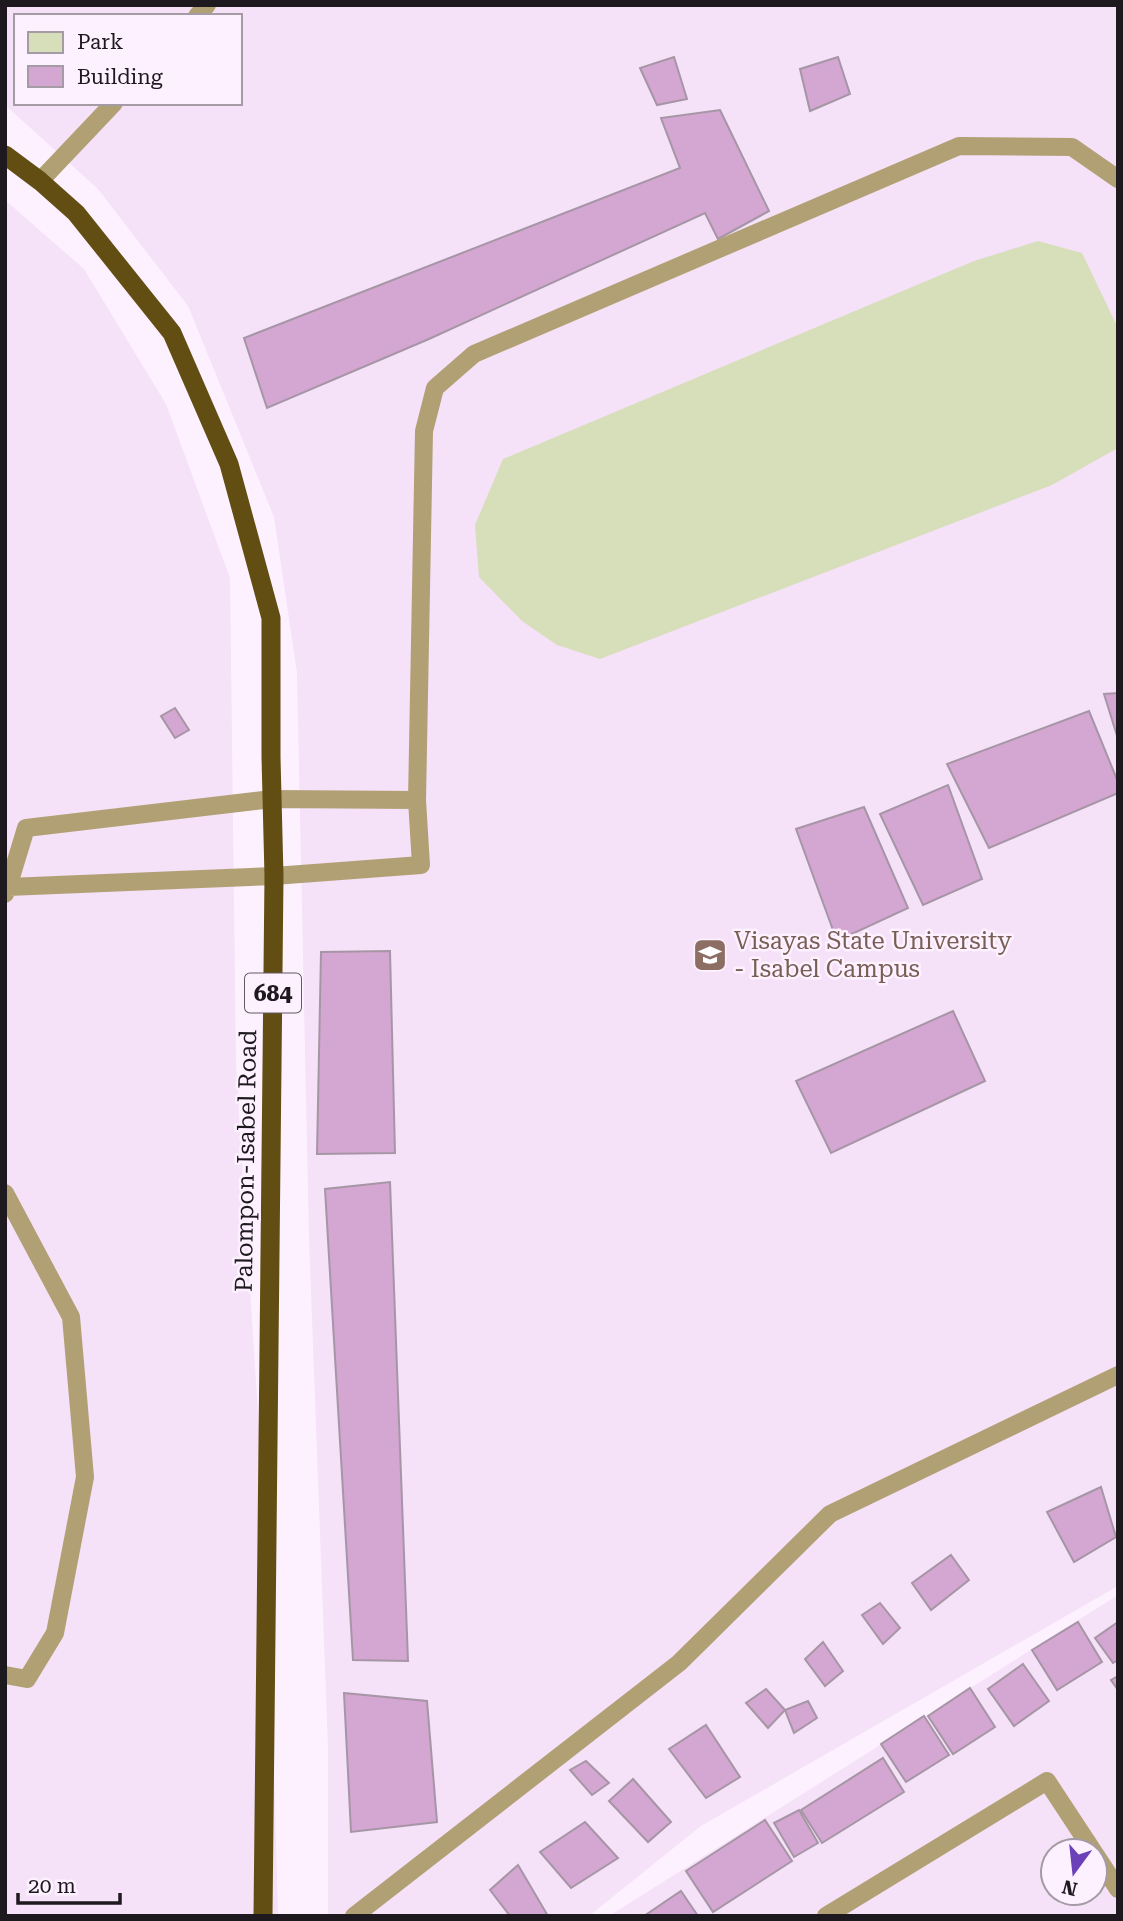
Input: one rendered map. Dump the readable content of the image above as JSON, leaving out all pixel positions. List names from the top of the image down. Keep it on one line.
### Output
{"streets":{"highway":["684","Palompon-Isabel Road"]},"places":{"school or university":["Visayas State University - Isabel Campus"]},"legend":["Park","Building"],"scale_bar":"20 m","north":"bottom"}
